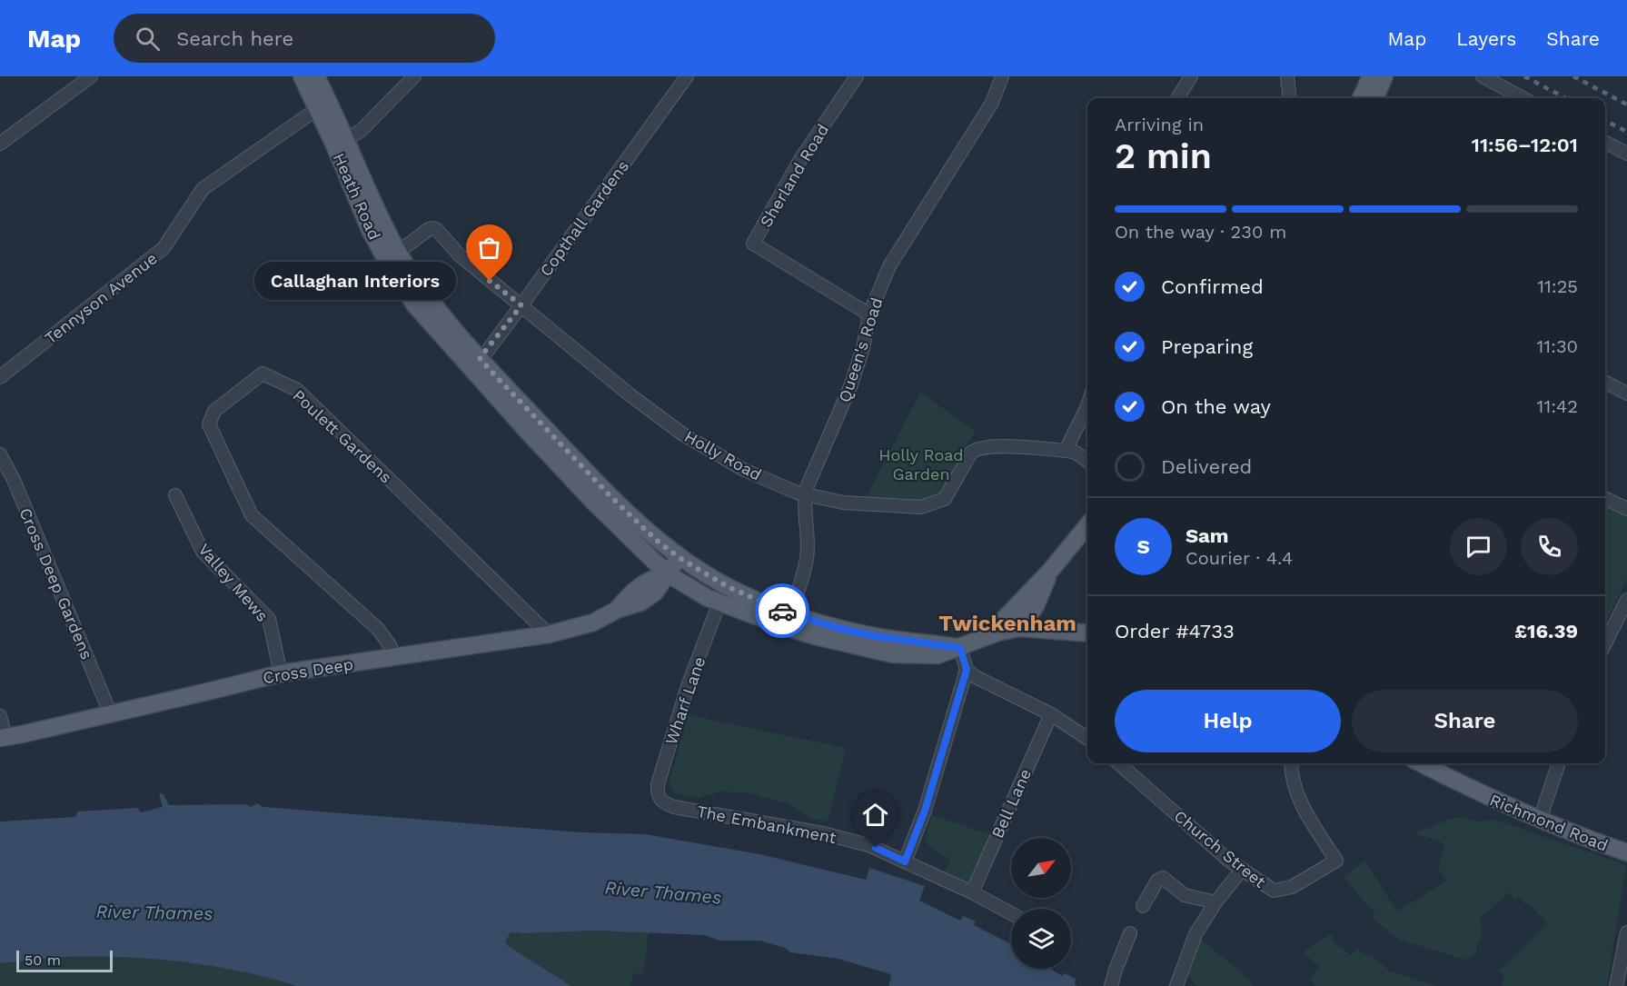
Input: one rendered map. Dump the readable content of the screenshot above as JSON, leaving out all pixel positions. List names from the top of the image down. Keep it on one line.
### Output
{"streets":{"main road":["Heath Road","Cross Deep","Richmond Road"],"street":["Sherland Road","Copthall Gardens","Tennyson Avenue","Queen's Road","Poulett Gardens","Holly Road","Valley Mews","Cross Deep Gardens","Wharf Lane","Bell Lane","The Embankment","Church Street"]},"crossings":[["Sherland Road","Queen's Road"],["Heath Road","Copthall Gardens"],["Heath Road","Tennyson Avenue"],["Heath Road","Queen's Road"],["Heath Road","Holly Road"],["Heath Road","Cross Deep"],["Heath Road","Wharf Lane"],["Copthall Gardens","Holly Road"],["Queen's Road","Holly Road"],["Poulett Gardens","Cross Deep"],["Valley Mews","Cross Deep"],["Cross Deep Gardens","Cross Deep"],["Wharf Lane","The Embankment"],["Bell Lane","The Embankment"]],"districts":["Twickenham"],"water":["River Thames"],"parks":["Holly Road Garden"],"places":["Callaghan Interiors"],"scale_bar":"50 m","north":"top right","page":{"header":"Map","search":"Search here","nav":["Map","Layers","Share"],"heading":["2 min","Arriving in","11:56–12:01"],"panel":["Sam","Courier · 4.4","Order #4733","£16.39"],"bar":"On the way · 230 m","list":[["Confirmed","11:25"],["Preparing","11:30"],["On the way","11:42"],"Delivered"],"bubble":"Callaghan Interiors","round":"S","buttons":["Help","Share"],"scale":"50 m"}}
